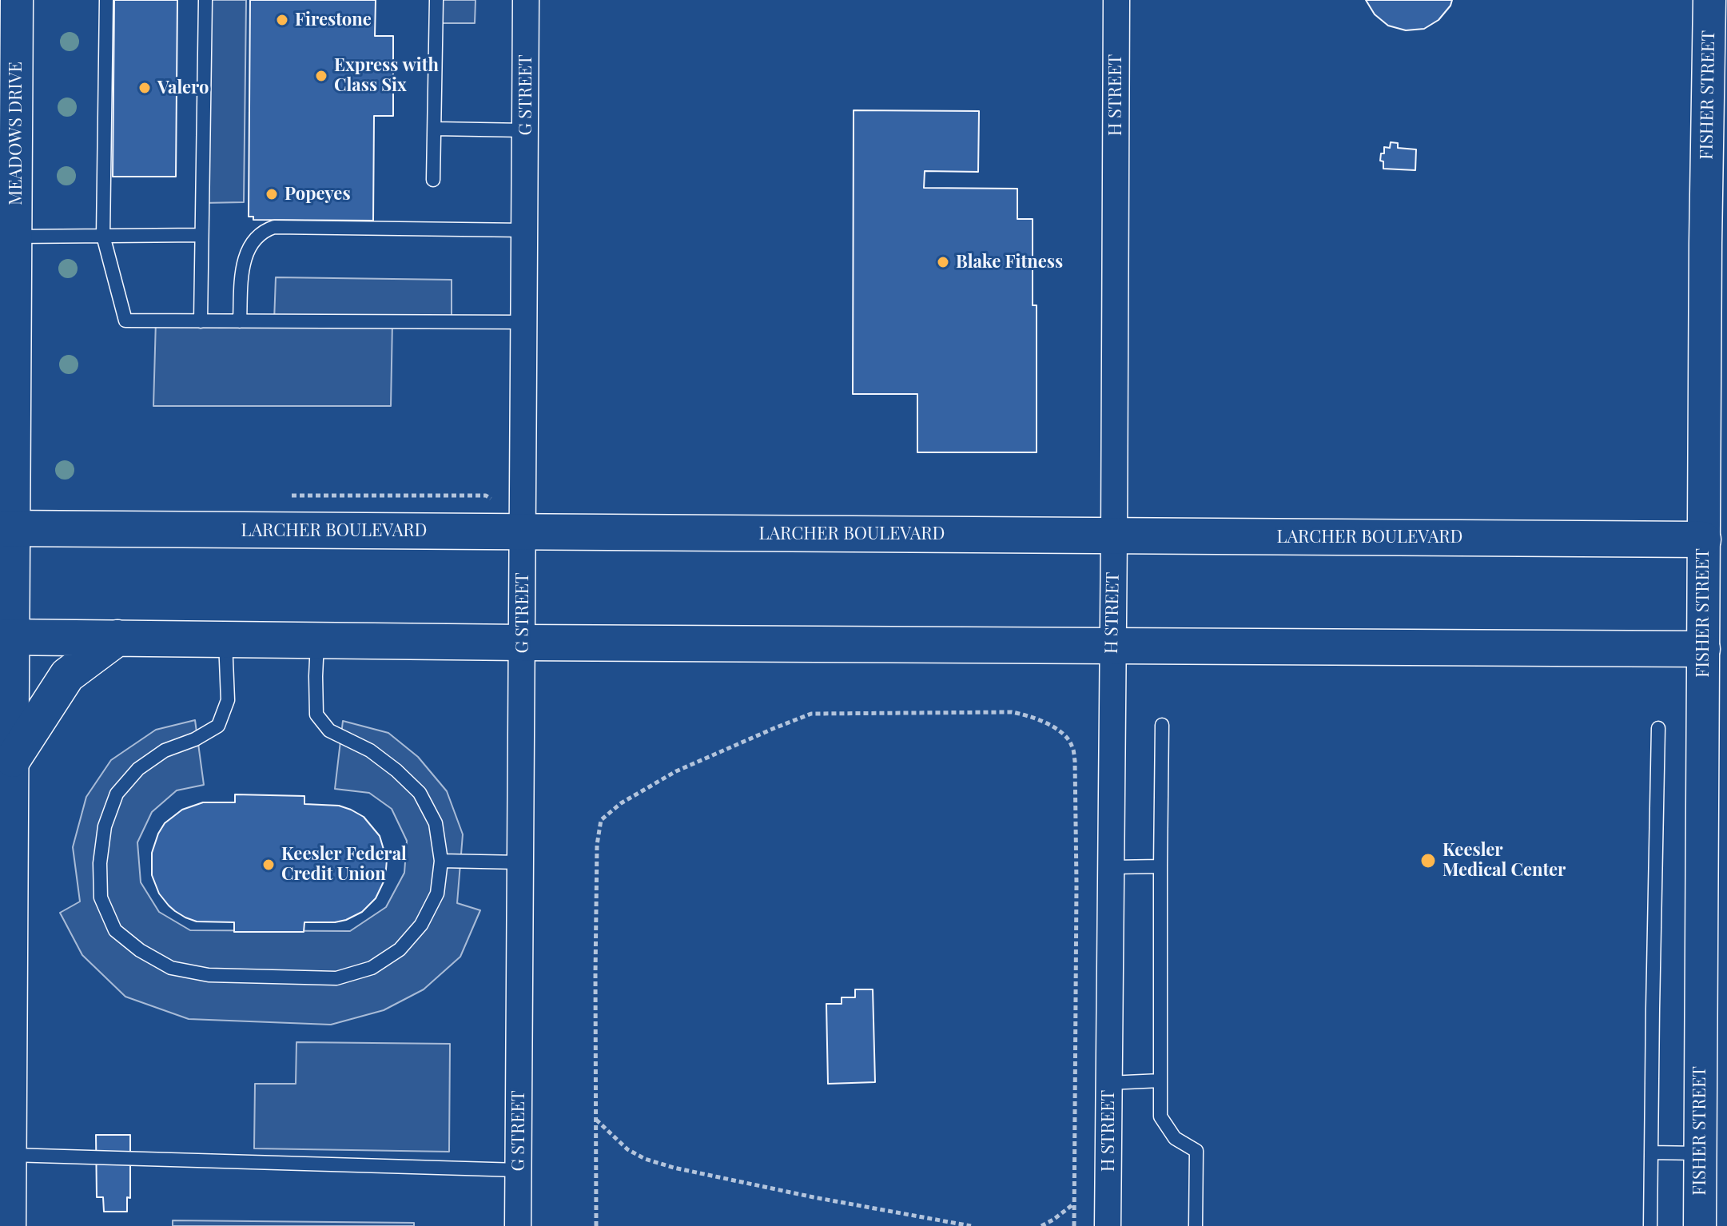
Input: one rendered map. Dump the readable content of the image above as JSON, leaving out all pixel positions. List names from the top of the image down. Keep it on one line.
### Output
{"streets":{"main road":["LARCHER BOULEVARD"],"street":["G STREET","H STREET","FISHER STREET","MEADOWS DRIVE"]},"crossings":[["G STREET","LARCHER BOULEVARD"],["H STREET","LARCHER BOULEVARD"],["FISHER STREET","LARCHER BOULEVARD"],["MEADOWS DRIVE","LARCHER BOULEVARD"]],"places":["Firestone","Express with Class Six","Valero","Popeyes","Blake Fitness","Keesler Medical Center","Keesler Federal Credit Union"]}
